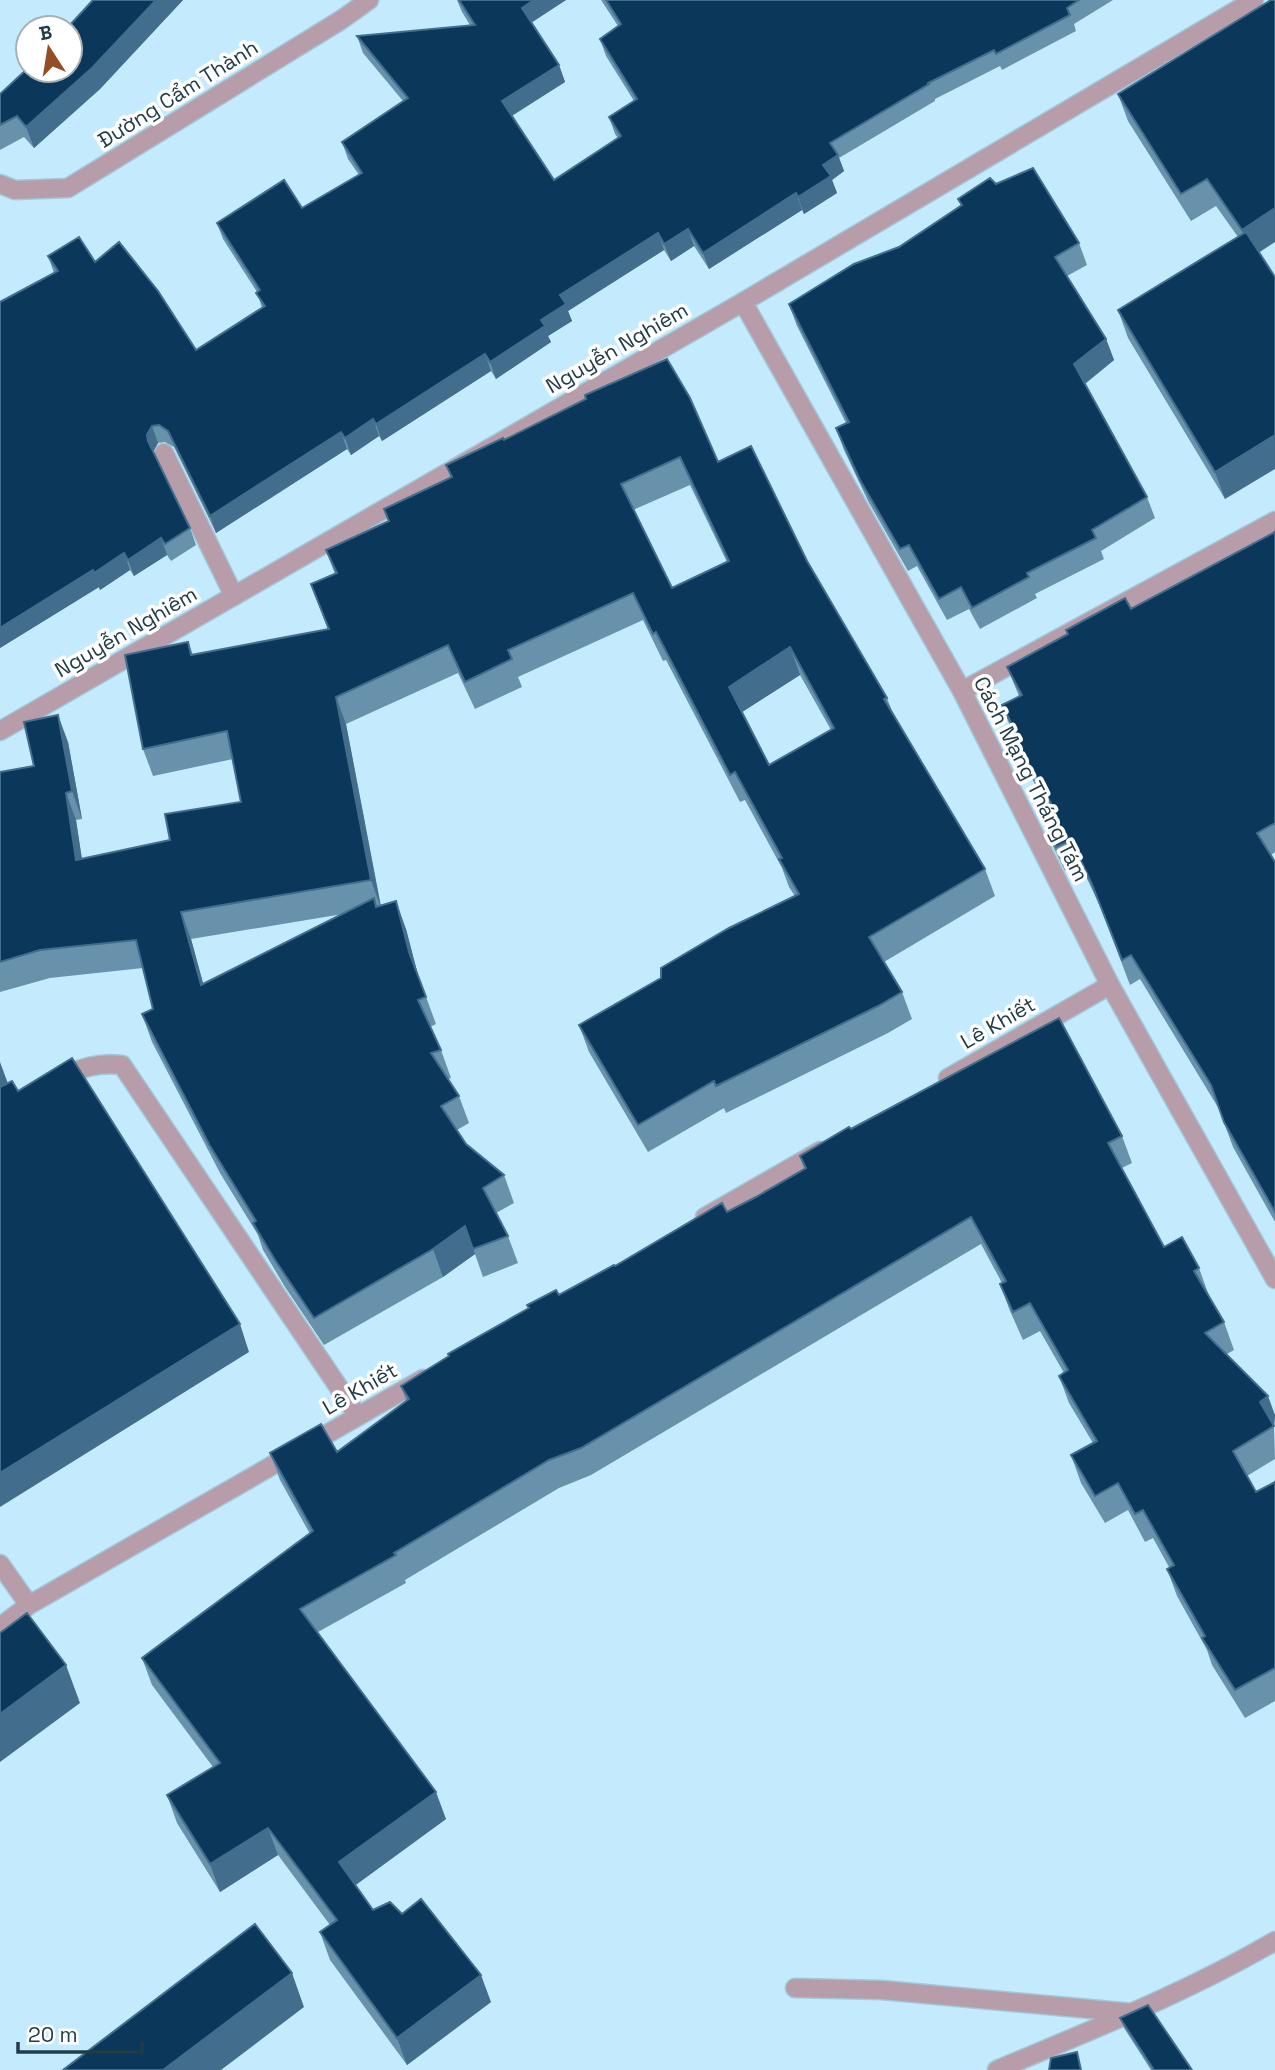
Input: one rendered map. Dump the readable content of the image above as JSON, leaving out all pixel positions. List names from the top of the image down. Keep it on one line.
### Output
{"streets":{"street":["Đường Cẩm Thành","Nguyễn Nghiêm","Cách Mạng Tháng Tám","Lê Khiết"]},"crossings":[["Nguyễn Nghiêm","Cách Mạng Tháng Tám"],["Cách Mạng Tháng Tám","Lê Khiết"]],"scale_bar":"20 m","north":"top"}
